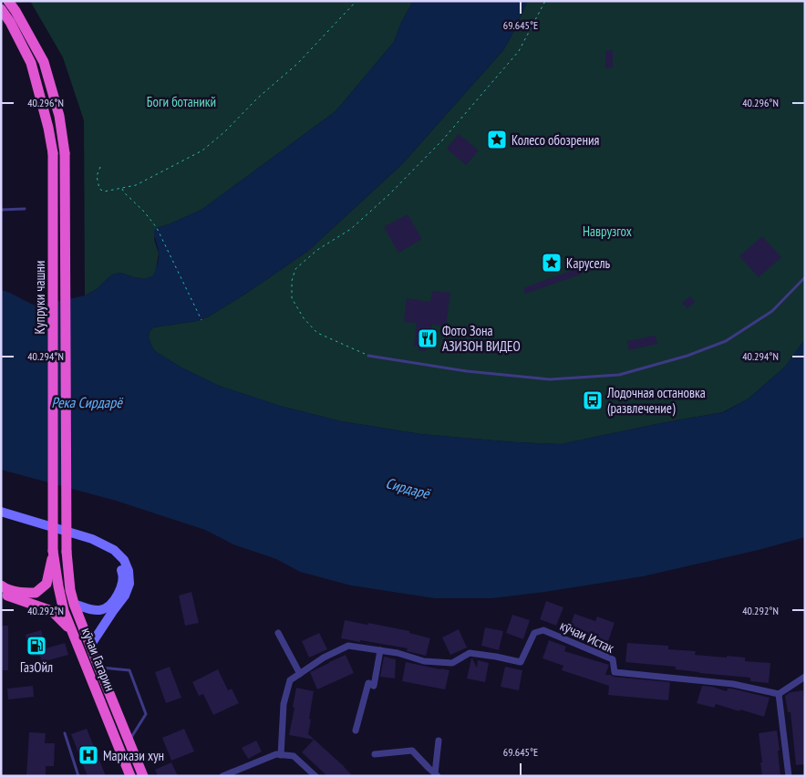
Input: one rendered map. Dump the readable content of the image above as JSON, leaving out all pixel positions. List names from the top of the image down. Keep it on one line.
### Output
{"streets":{"highway":["Купруки чашни","кӯчаи Гагарин"],"street":["кӯчаи Истак"]},"crossings":[["Купруки чашни","кӯчаи Гагарин"]],"water":["Река Сирдарё","Сирдарё"],"parks":["Боги ботаникй","Наврузгох"],"places":{"place":["Колесо обозрения","Карусель"],"restaurant":["Фото Зона АЗИЗОН ВИДЕО"],"bus stop":["Лодочная остановка (развлечение)"],"fuel station":["ГазОйл"],"hospital":["Маркази хун"]},"coordinates":["69.645°E","40.296°N","40.294°N","40.292°N"]}
